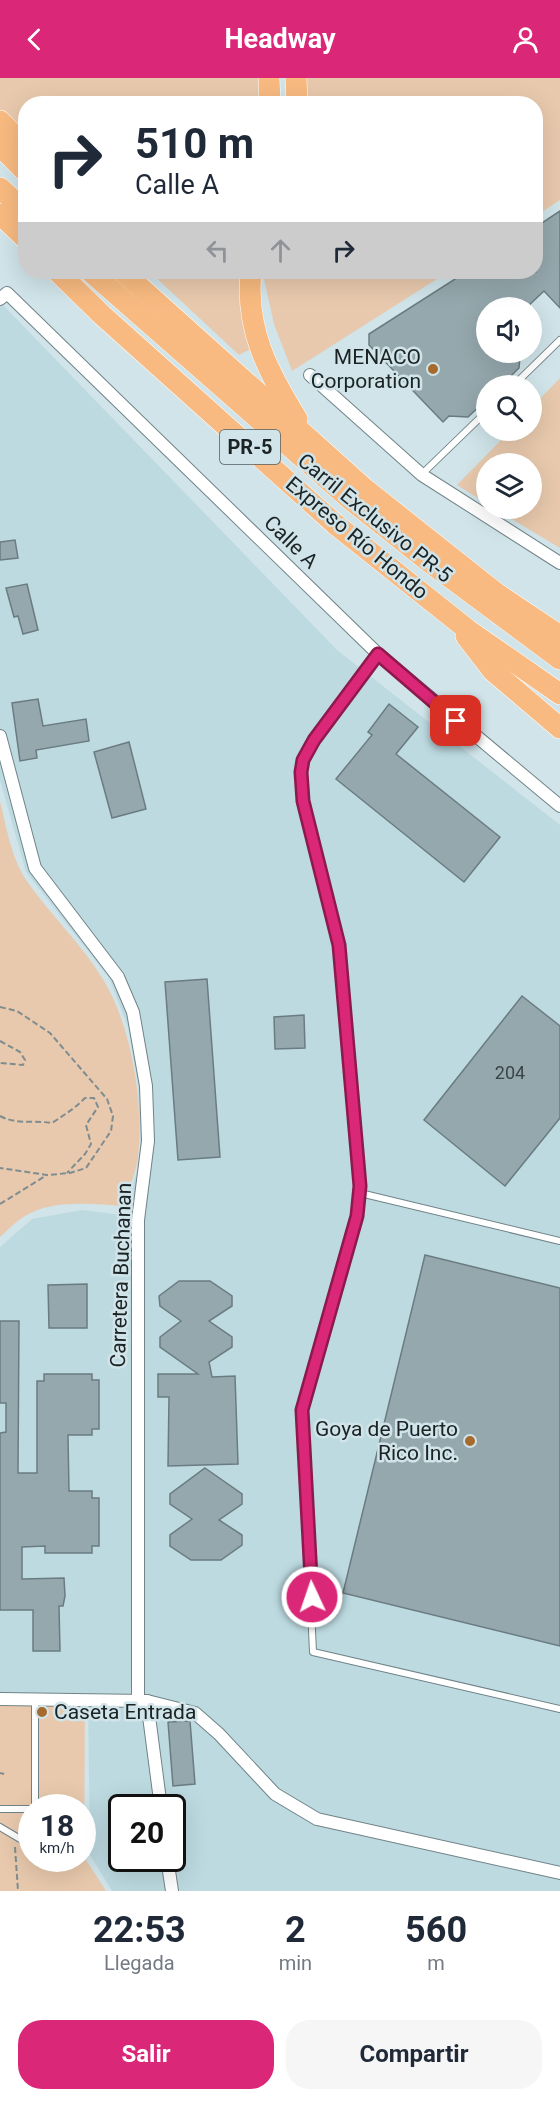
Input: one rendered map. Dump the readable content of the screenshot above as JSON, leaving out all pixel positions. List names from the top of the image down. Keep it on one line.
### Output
{"streets":{"highway":["PR-5","Carril Exclusivo PR-5","Expreso Río Hondo"],"street":["Calle A","Carretera Buchanan"]},"places":["MENACO Corporation","Goya de Puerto Rico Inc.","Caseta Entrada"],"house_numbers":["204"],"page":{"header":"Headway","turn":["510 m","Calle A"],"speed":"18 km/h","limit":"20","eta":["22:53","Llegada","2","min","560","m"],"buttons":["Salir","Compartir"]}}
